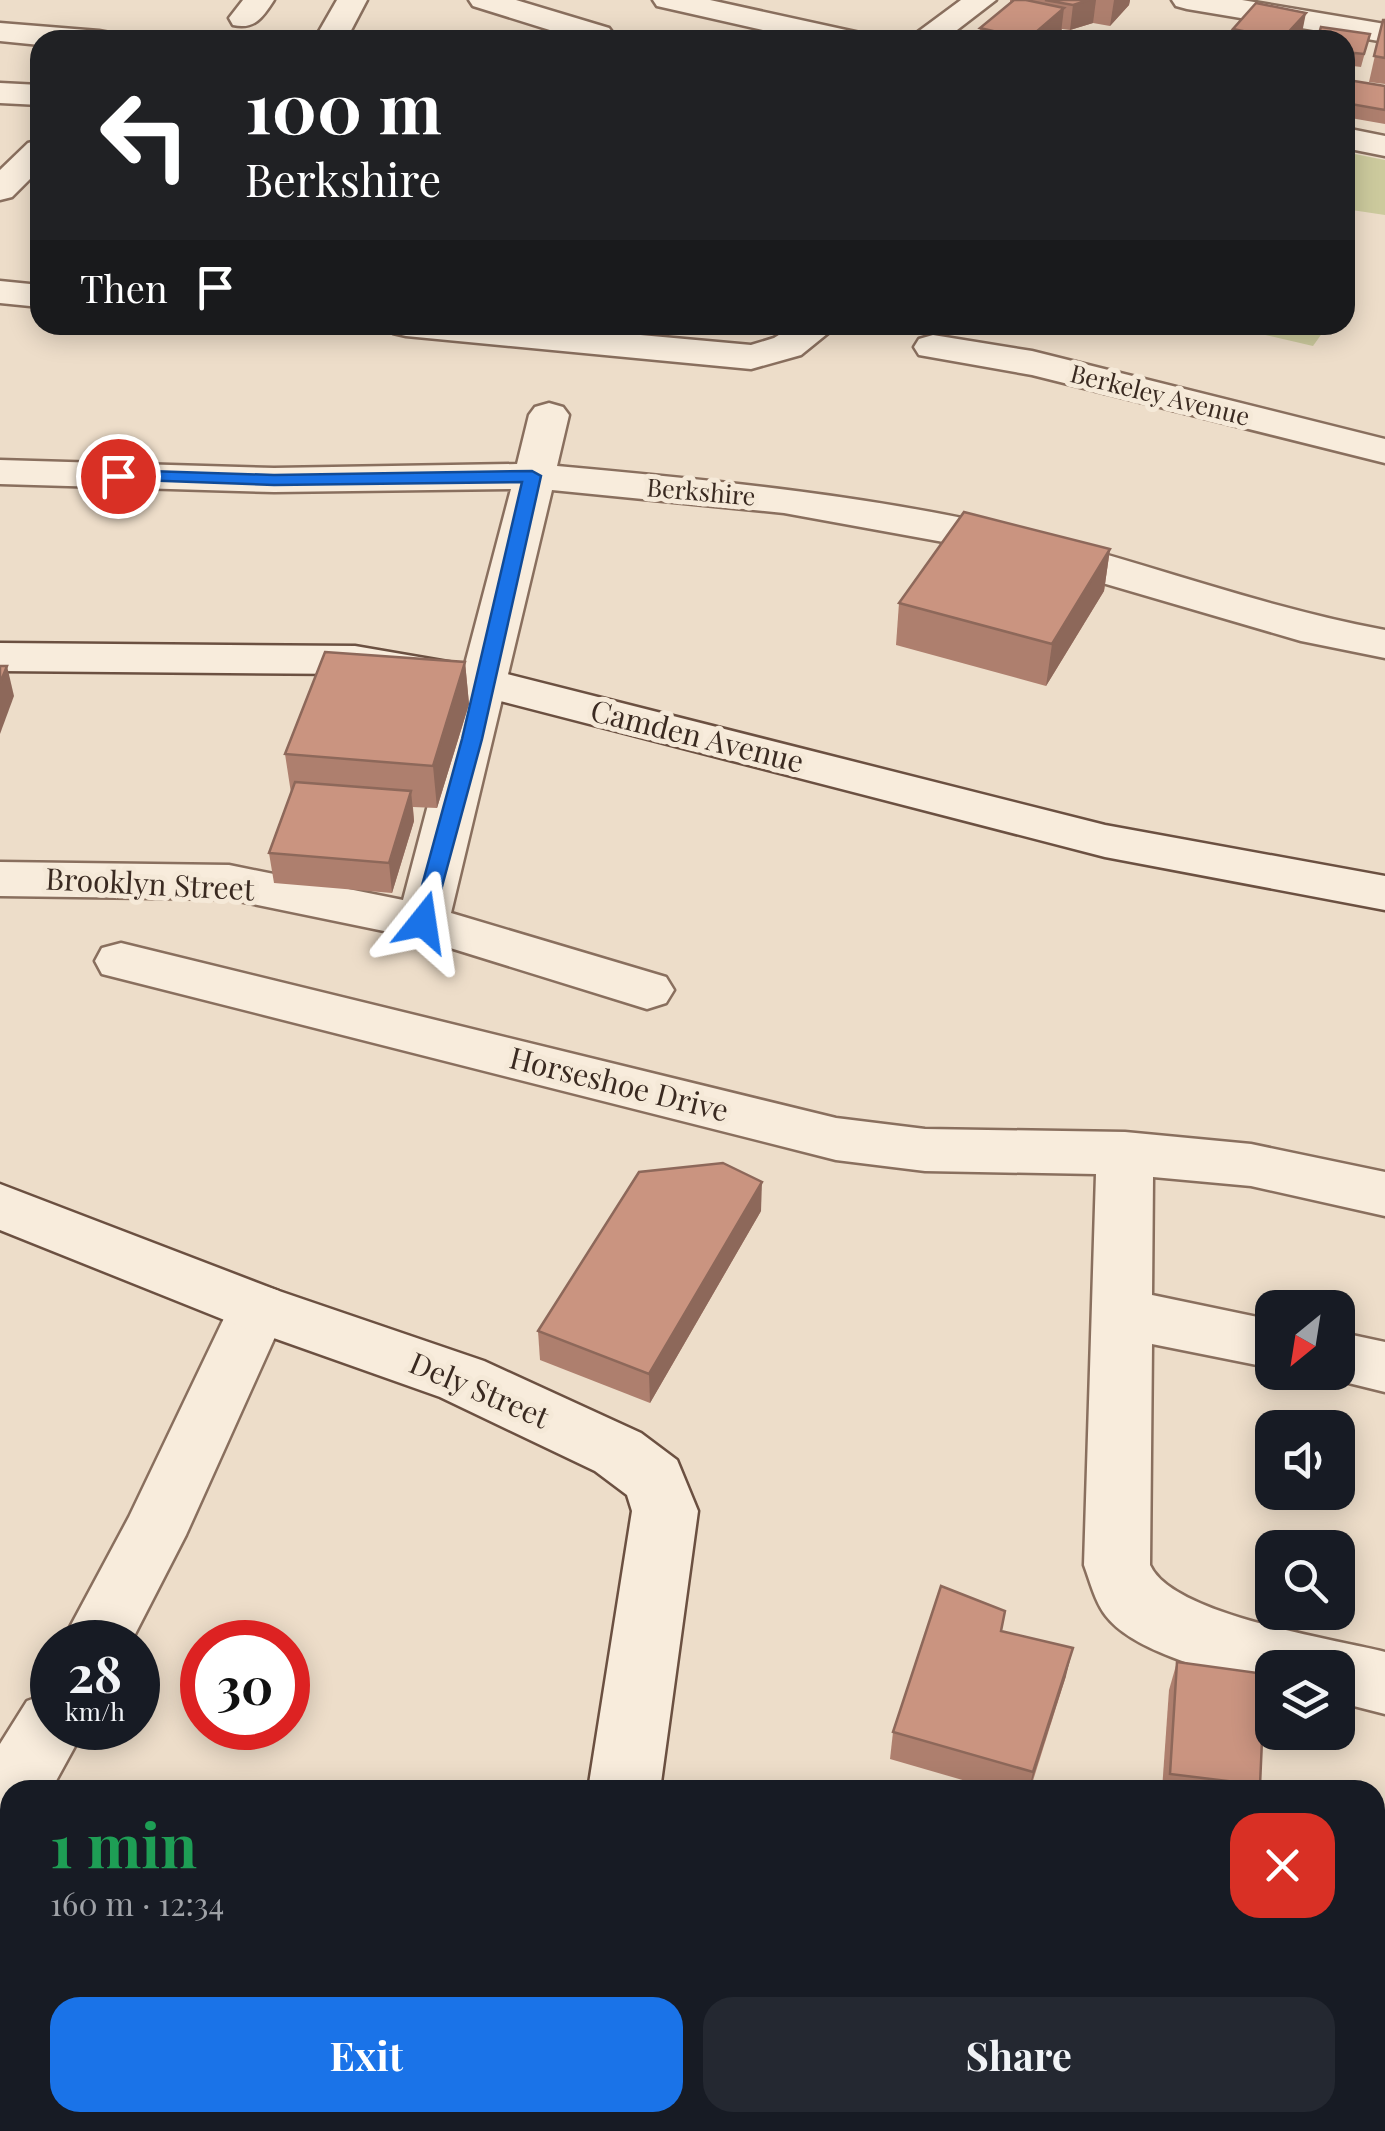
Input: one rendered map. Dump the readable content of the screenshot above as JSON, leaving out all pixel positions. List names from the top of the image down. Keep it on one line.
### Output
{"streets":{"street":["Berkeley Avenue","Berkshire","Camden Avenue","Brooklyn Street","Horseshoe Drive","Dely Street"]},"north":"bottom left","page":{"turn":["100 m","Berkshire"],"then":"Then","speed":"28 km/h","limit":"30","heading":["1 min","160 m · 12:34"],"buttons":["Exit","Share"]}}
